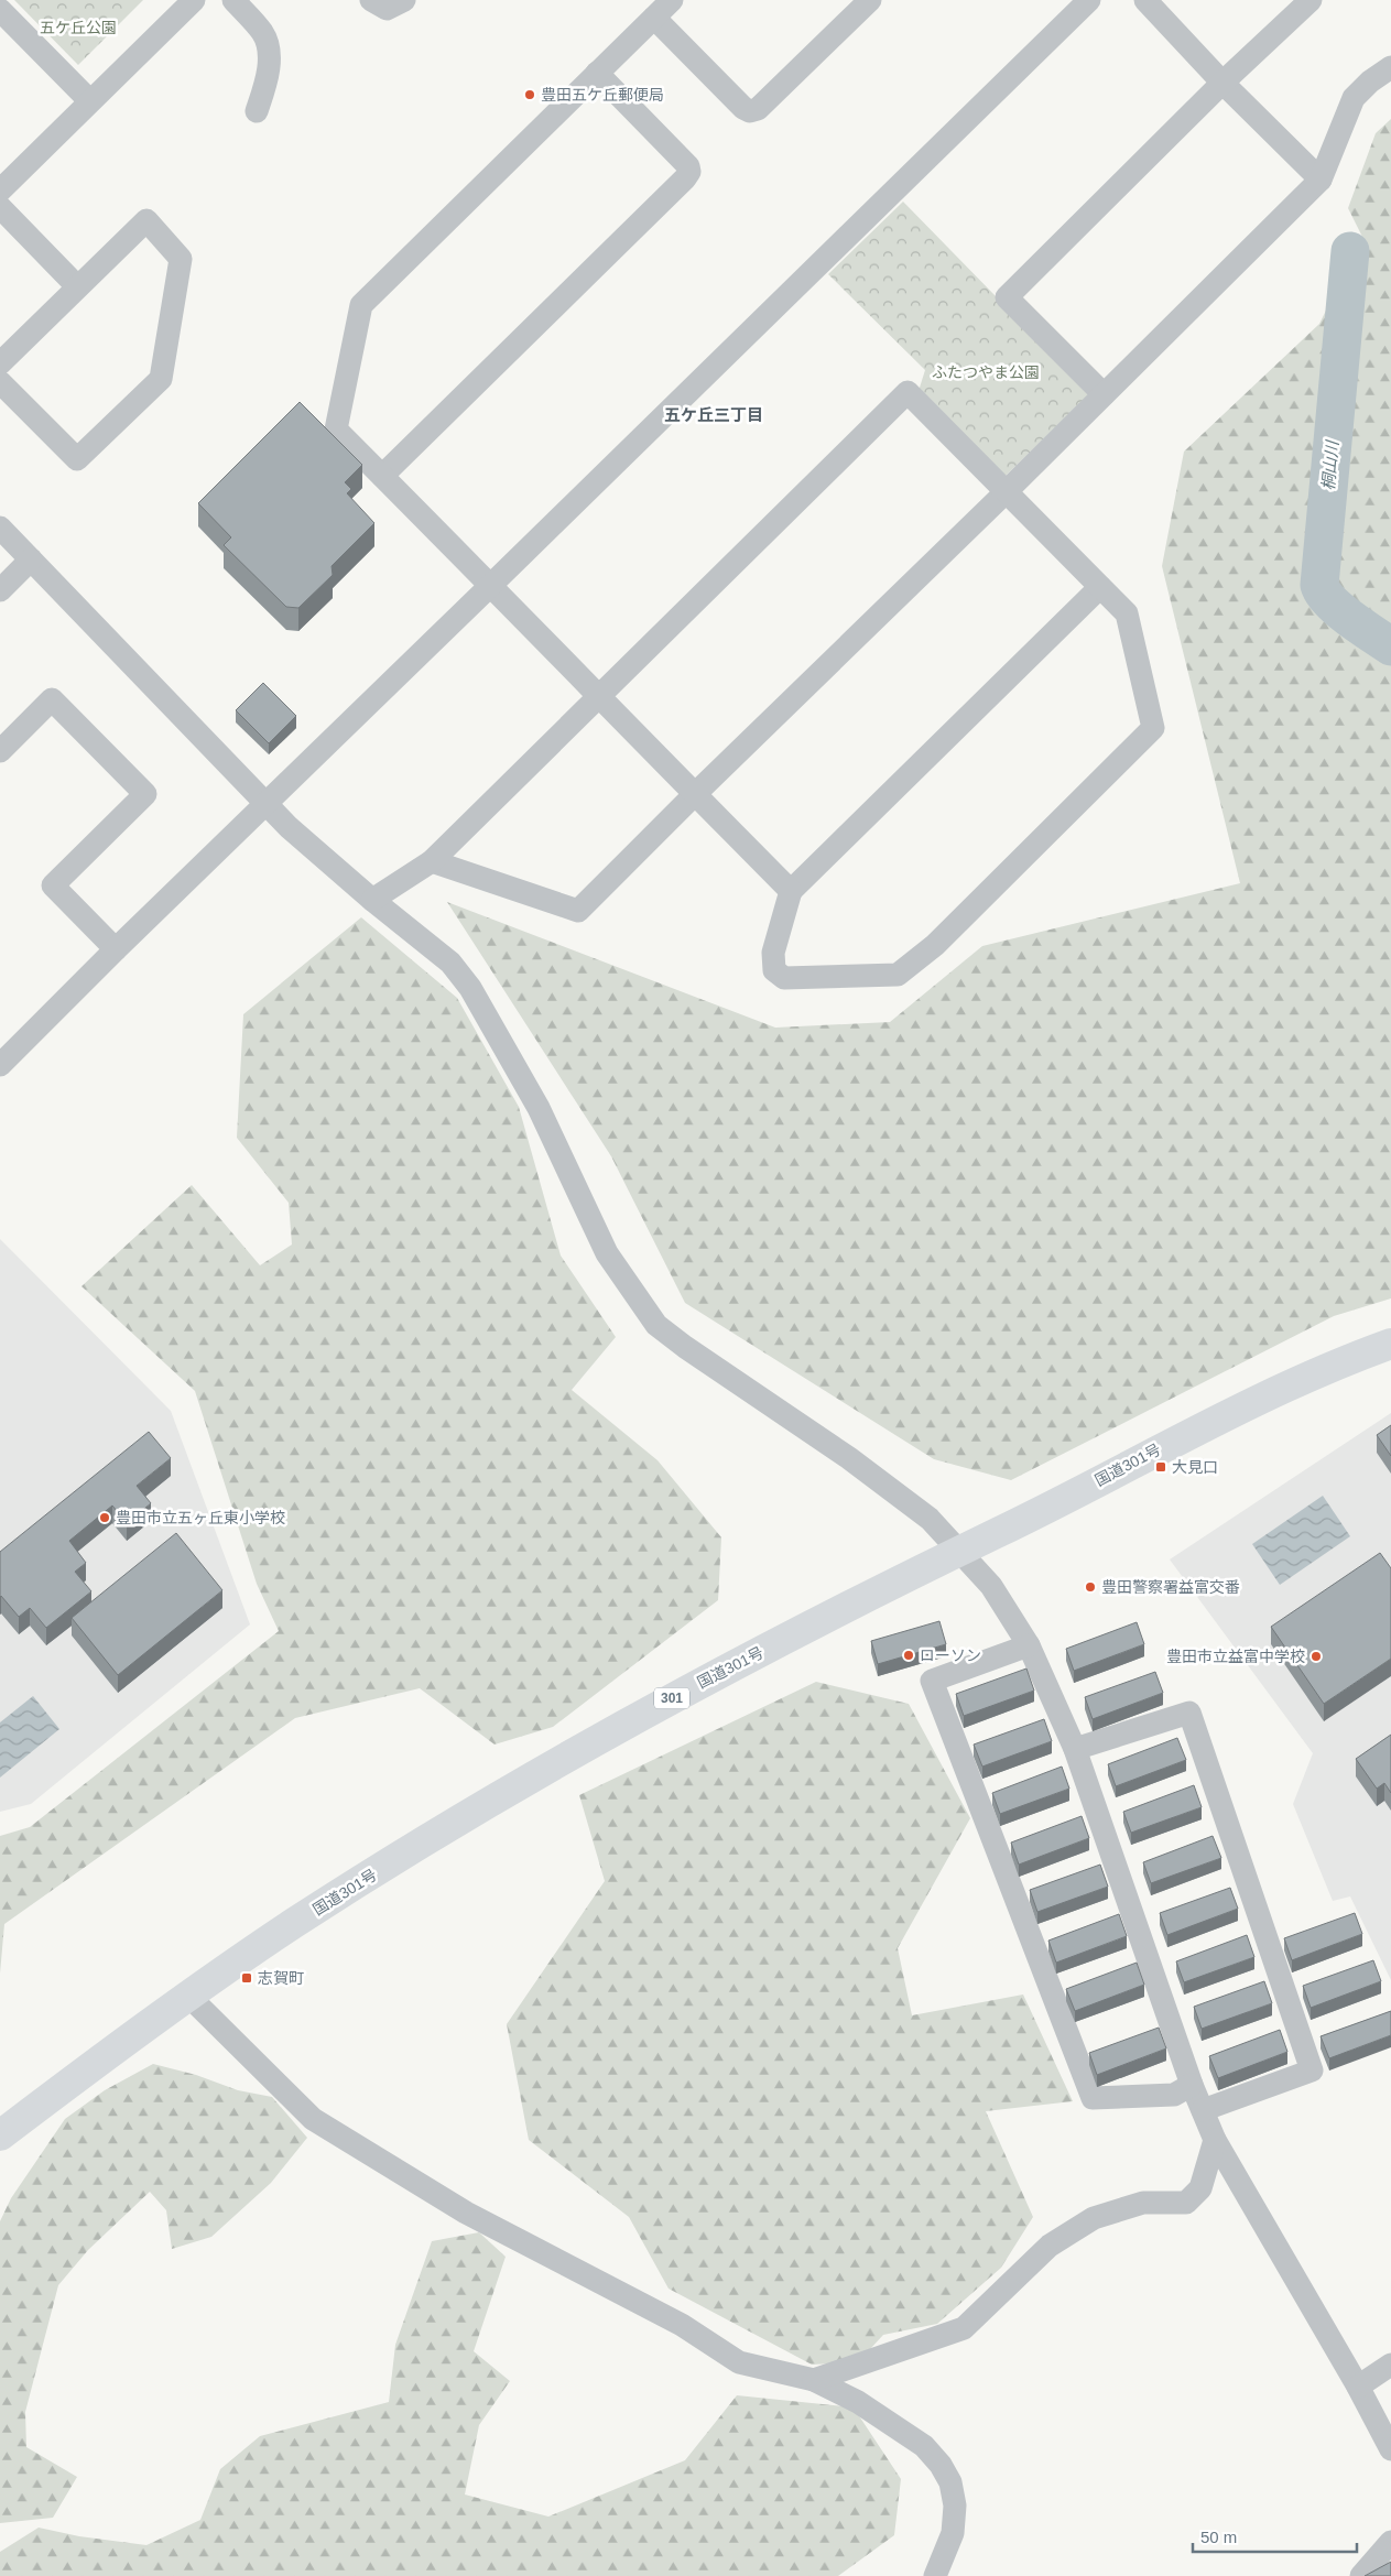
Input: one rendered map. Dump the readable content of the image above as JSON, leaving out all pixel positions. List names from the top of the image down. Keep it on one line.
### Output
{"streets":{"highway":["国道301号","301"]},"districts":["五ケ丘三丁目"],"water":["桐山川"],"parks":["五ケ丘公園","ふたつやま公園"],"places":{"other":["豊田五ケ丘郵便局","豊田市立五ヶ丘東小学校","豊田警察署益富交番","ローソン","豊田市立益富中学校"],"transit":["大見口","志賀町"]},"scale_bar":"50 m"}
